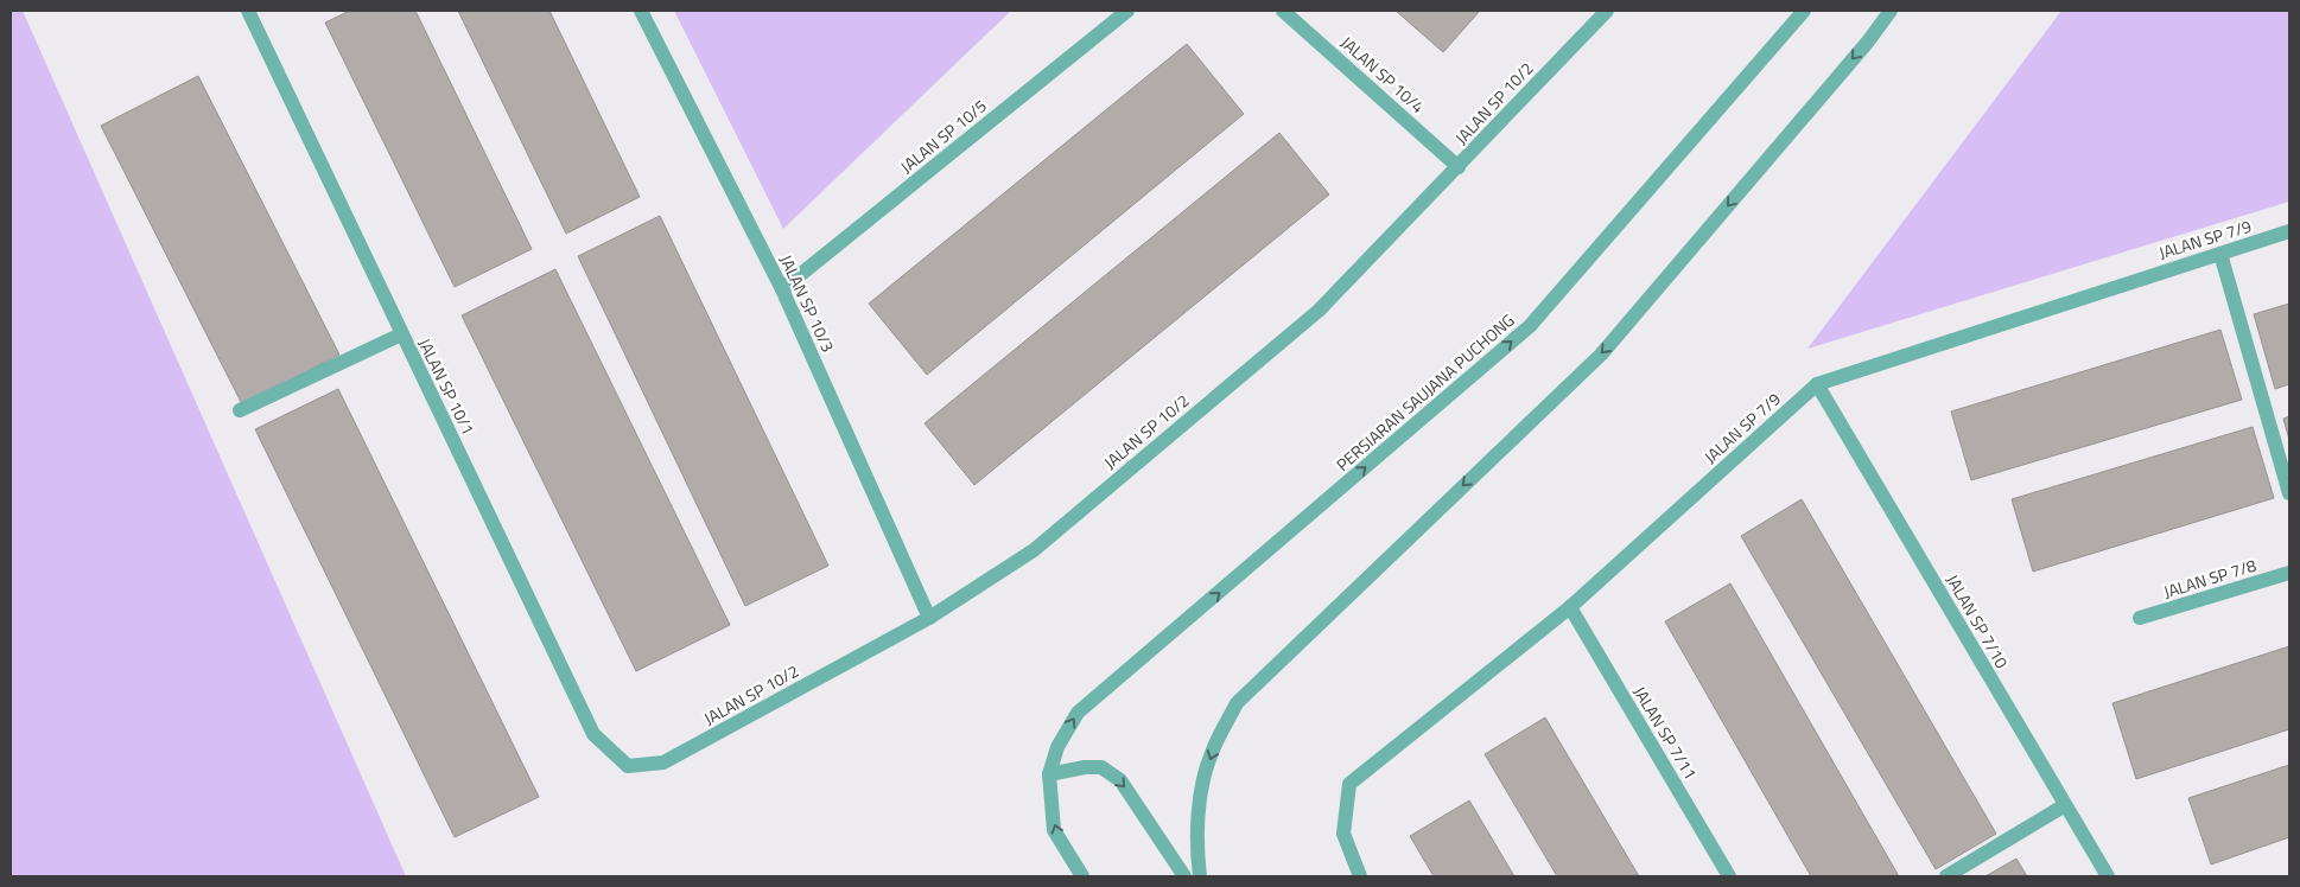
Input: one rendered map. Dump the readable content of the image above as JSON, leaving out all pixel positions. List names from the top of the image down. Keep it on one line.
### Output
{"streets":{"street":["JALAN SP 10/4","JALAN SP 10/2","JALAN SP 10/5","JALAN SP 7/9","JALAN SP 10/3","JALAN SP 10/1","PERSIARAN SAUJANA PUCHONG","JALAN SP 7/8","JALAN SP 7/10","JALAN SP 7/11"]},"crossings":[["JALAN SP 10/4","JALAN SP 10/2"],["JALAN SP 10/2","JALAN SP 10/3"],["JALAN SP 10/2","JALAN SP 10/1"],["JALAN SP 10/5","JALAN SP 10/3"],["JALAN SP 7/9","JALAN SP 7/10"],["JALAN SP 7/9","JALAN SP 7/11"]]}
